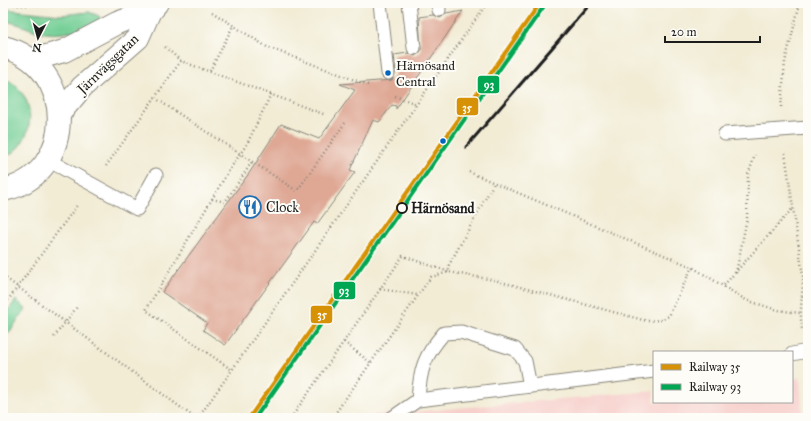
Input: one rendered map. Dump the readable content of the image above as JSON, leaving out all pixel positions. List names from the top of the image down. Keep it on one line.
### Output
{"streets":{"main road":["Järnvägsgatan"]},"places":{"other":["Härnösand Central","Härnösand"],"restaurant":["Clock"]},"lines":["rail line 35","rail line 93"],"legend":["Railway 35","Railway 93"],"scale_bar":"20 m","north":"bottom"}
